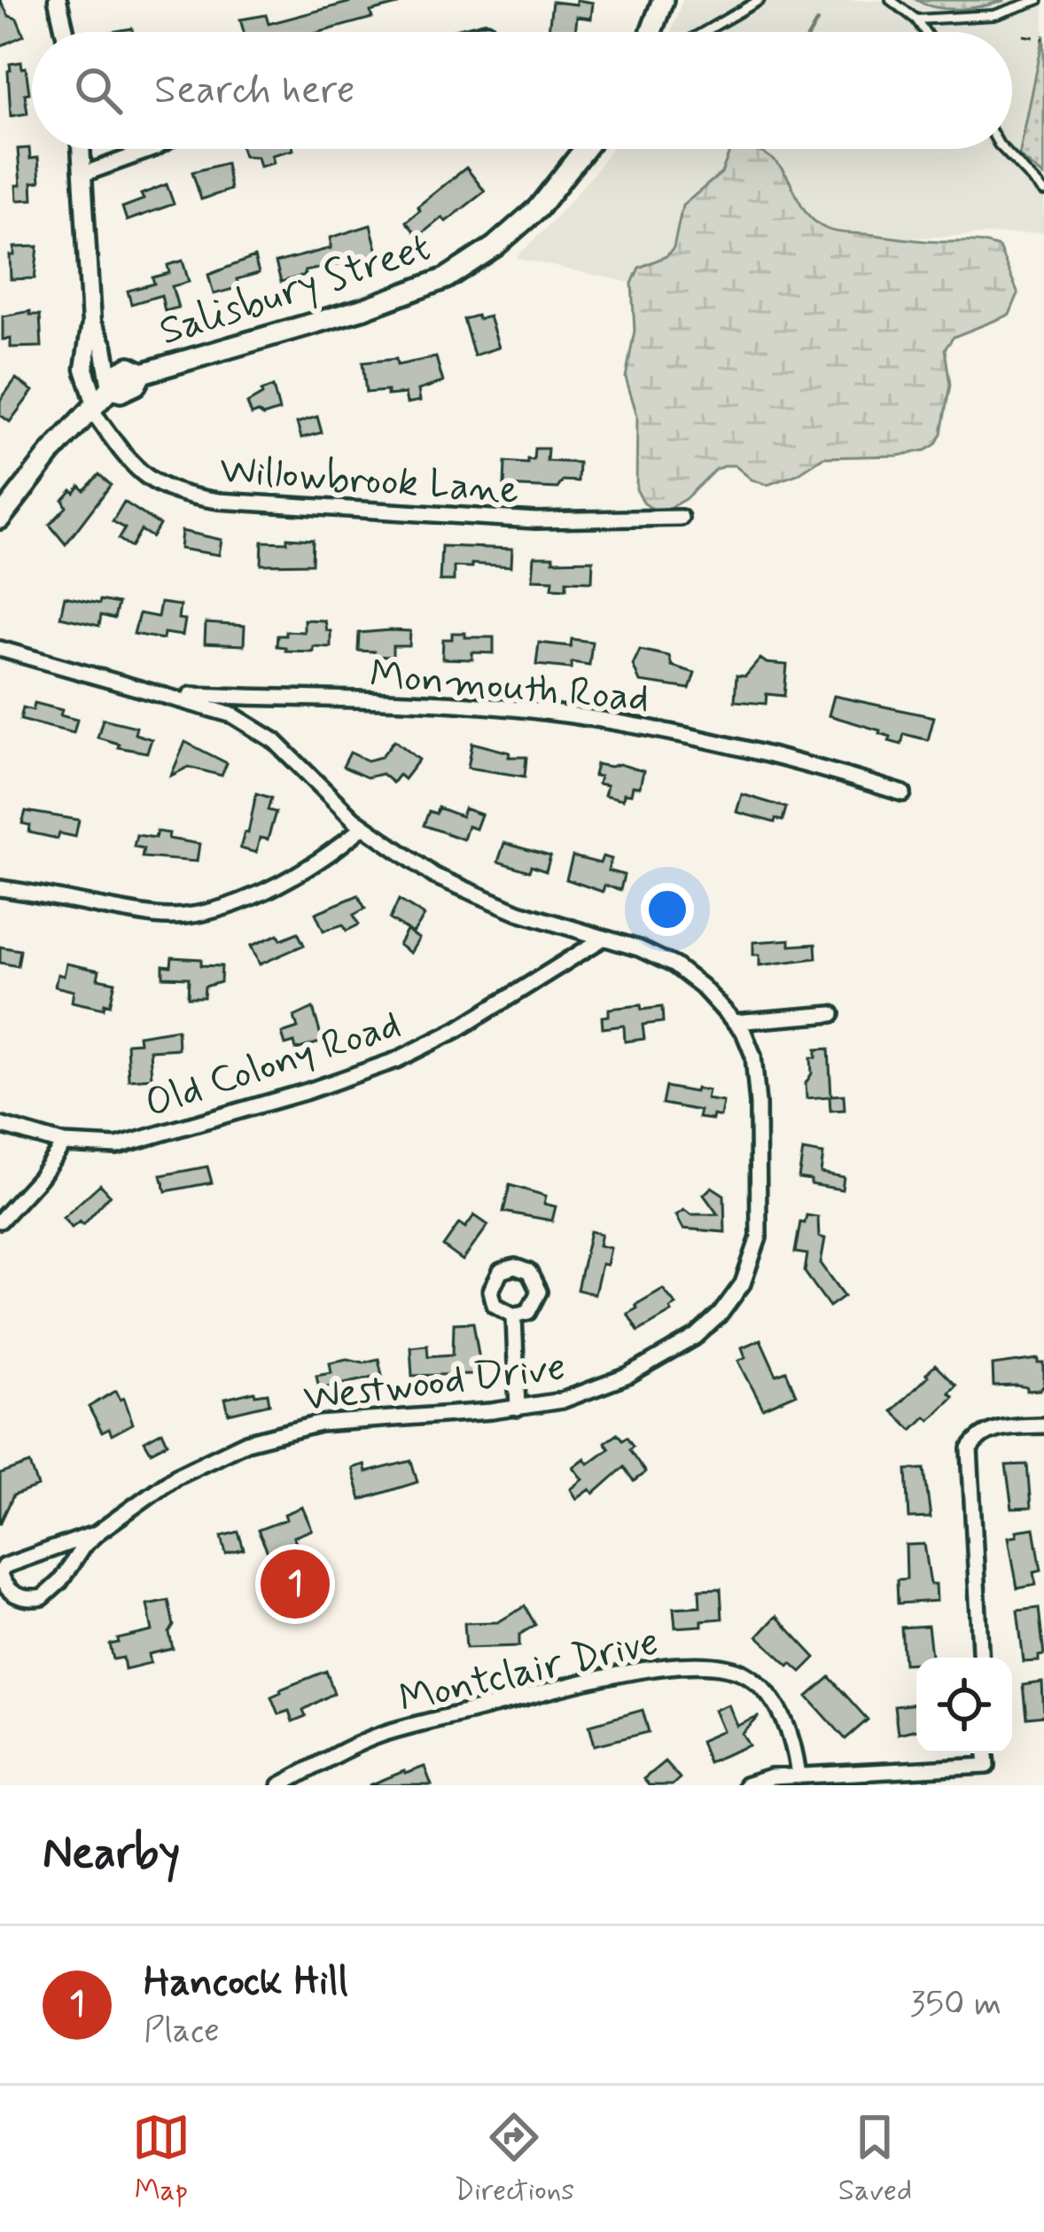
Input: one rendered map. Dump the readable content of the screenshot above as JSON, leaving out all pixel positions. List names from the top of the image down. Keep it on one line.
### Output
{"streets":{"main road":["Salisbury Street"],"street":["Willowbrook Lane","Monmouth Road","Old Colony Road","Westwood Drive","Montclair Drive"]},"crossings":[["Salisbury Street","Willowbrook Lane"],["Monmouth Road","Westwood Drive"],["Old Colony Road","Westwood Drive"]],"page":{"search":"Search here","pins":"1","heading":"Nearby","list":[{"mark":"1","name":"Hancock Hill","note":"Place","value":"350 m"}],"nav":["Map","Directions","Saved"]}}
